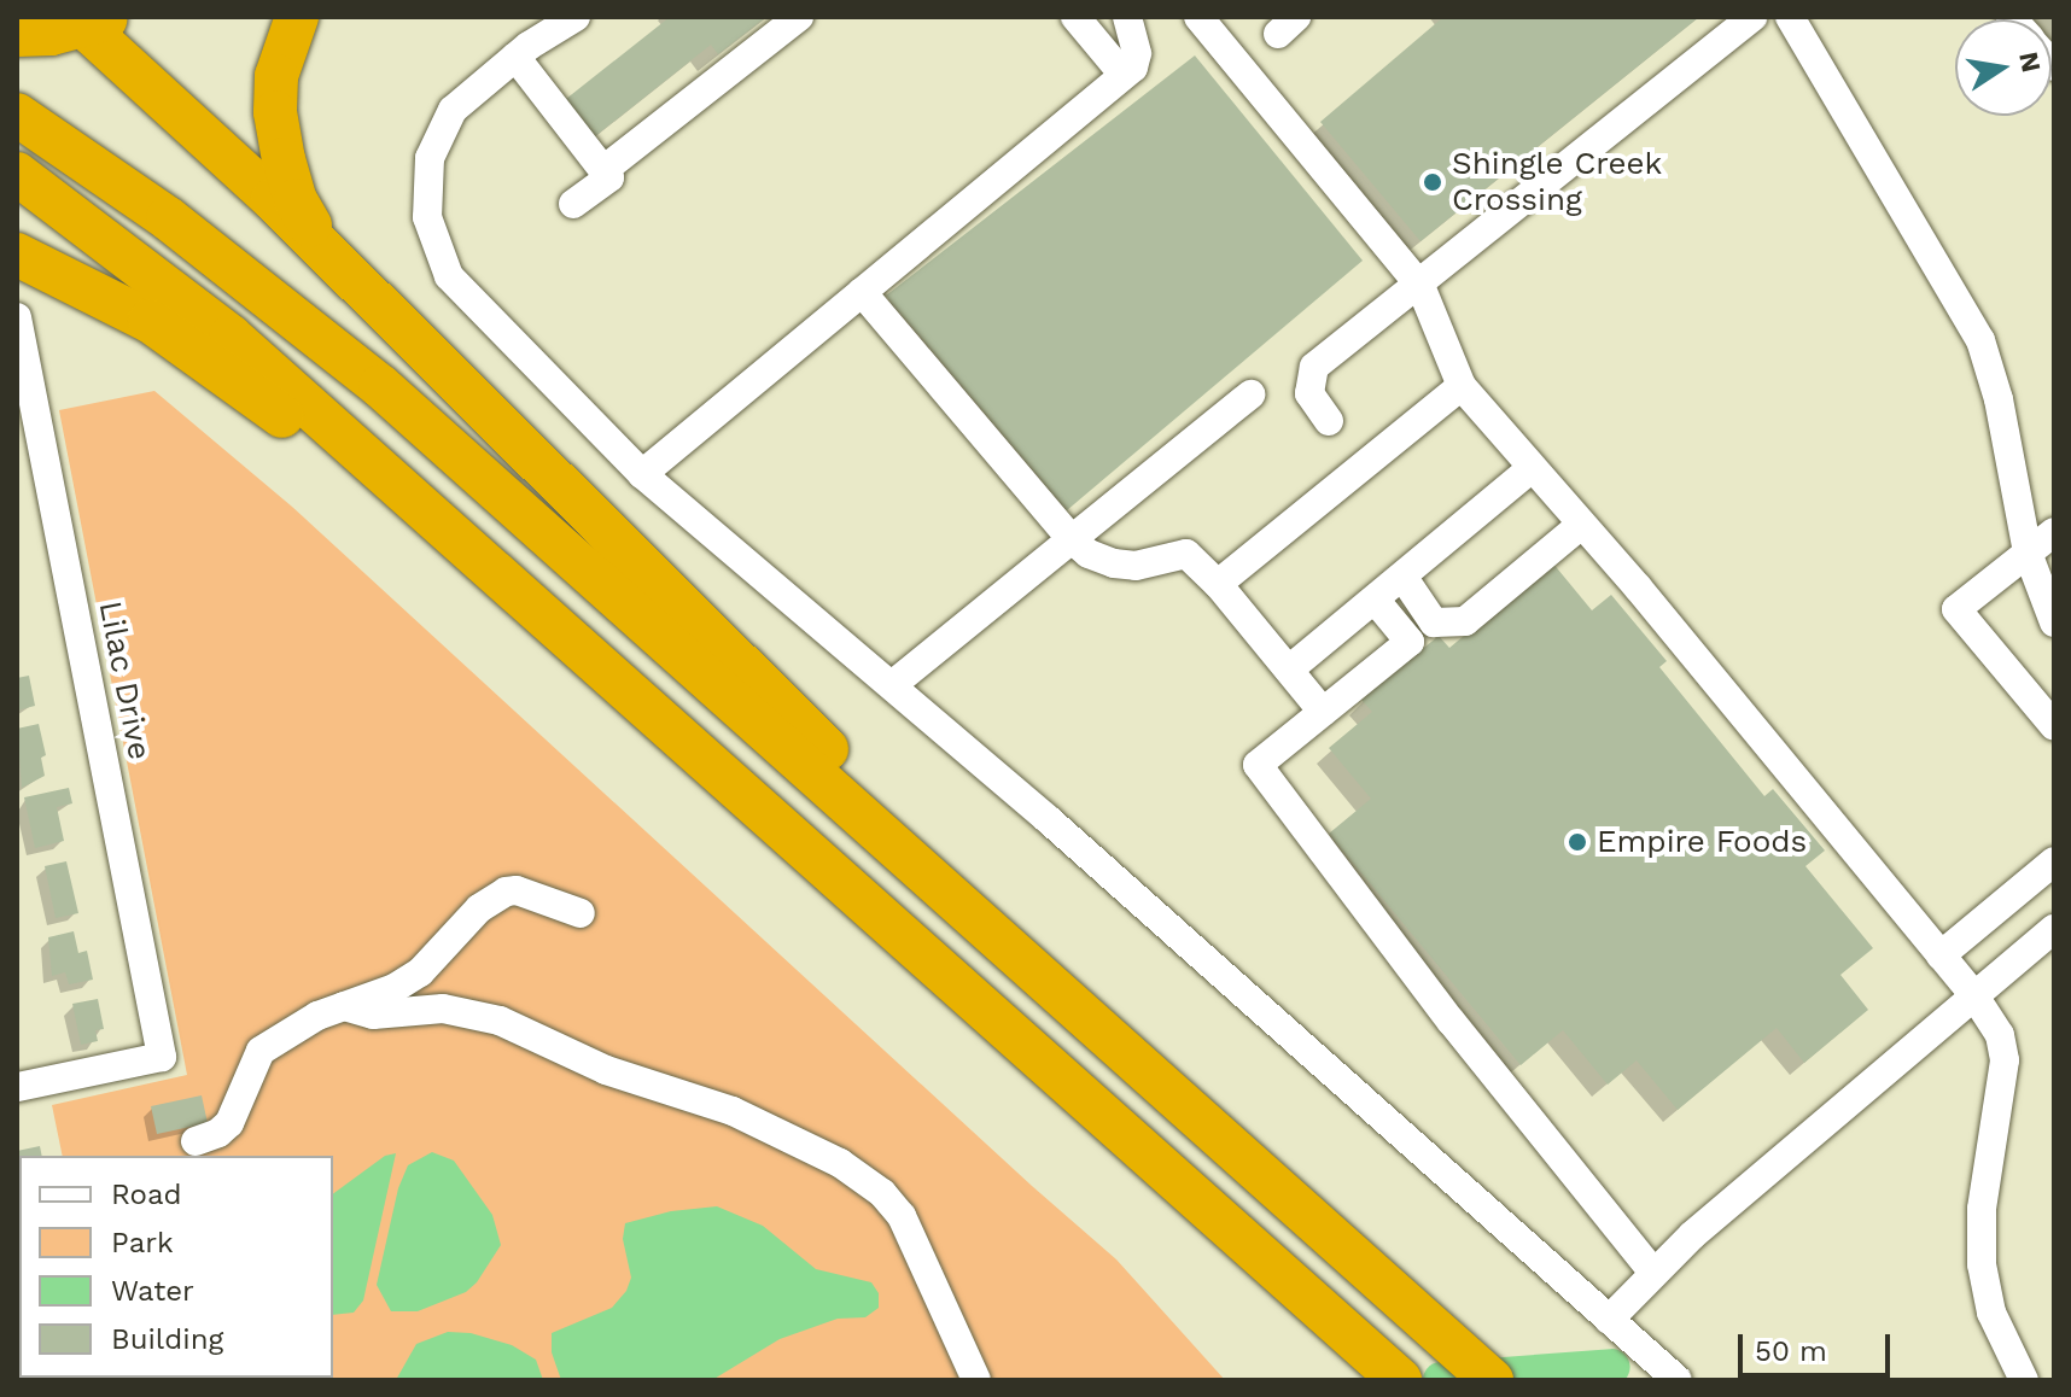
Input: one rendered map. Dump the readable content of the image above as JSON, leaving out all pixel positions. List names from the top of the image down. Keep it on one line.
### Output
{"streets":{"street":["Lilac Drive"]},"places":["Shingle Creek Crossing","Empire Foods"],"legend":["Road","Park","Water","Building"],"scale_bar":"50 m","north":"right"}
